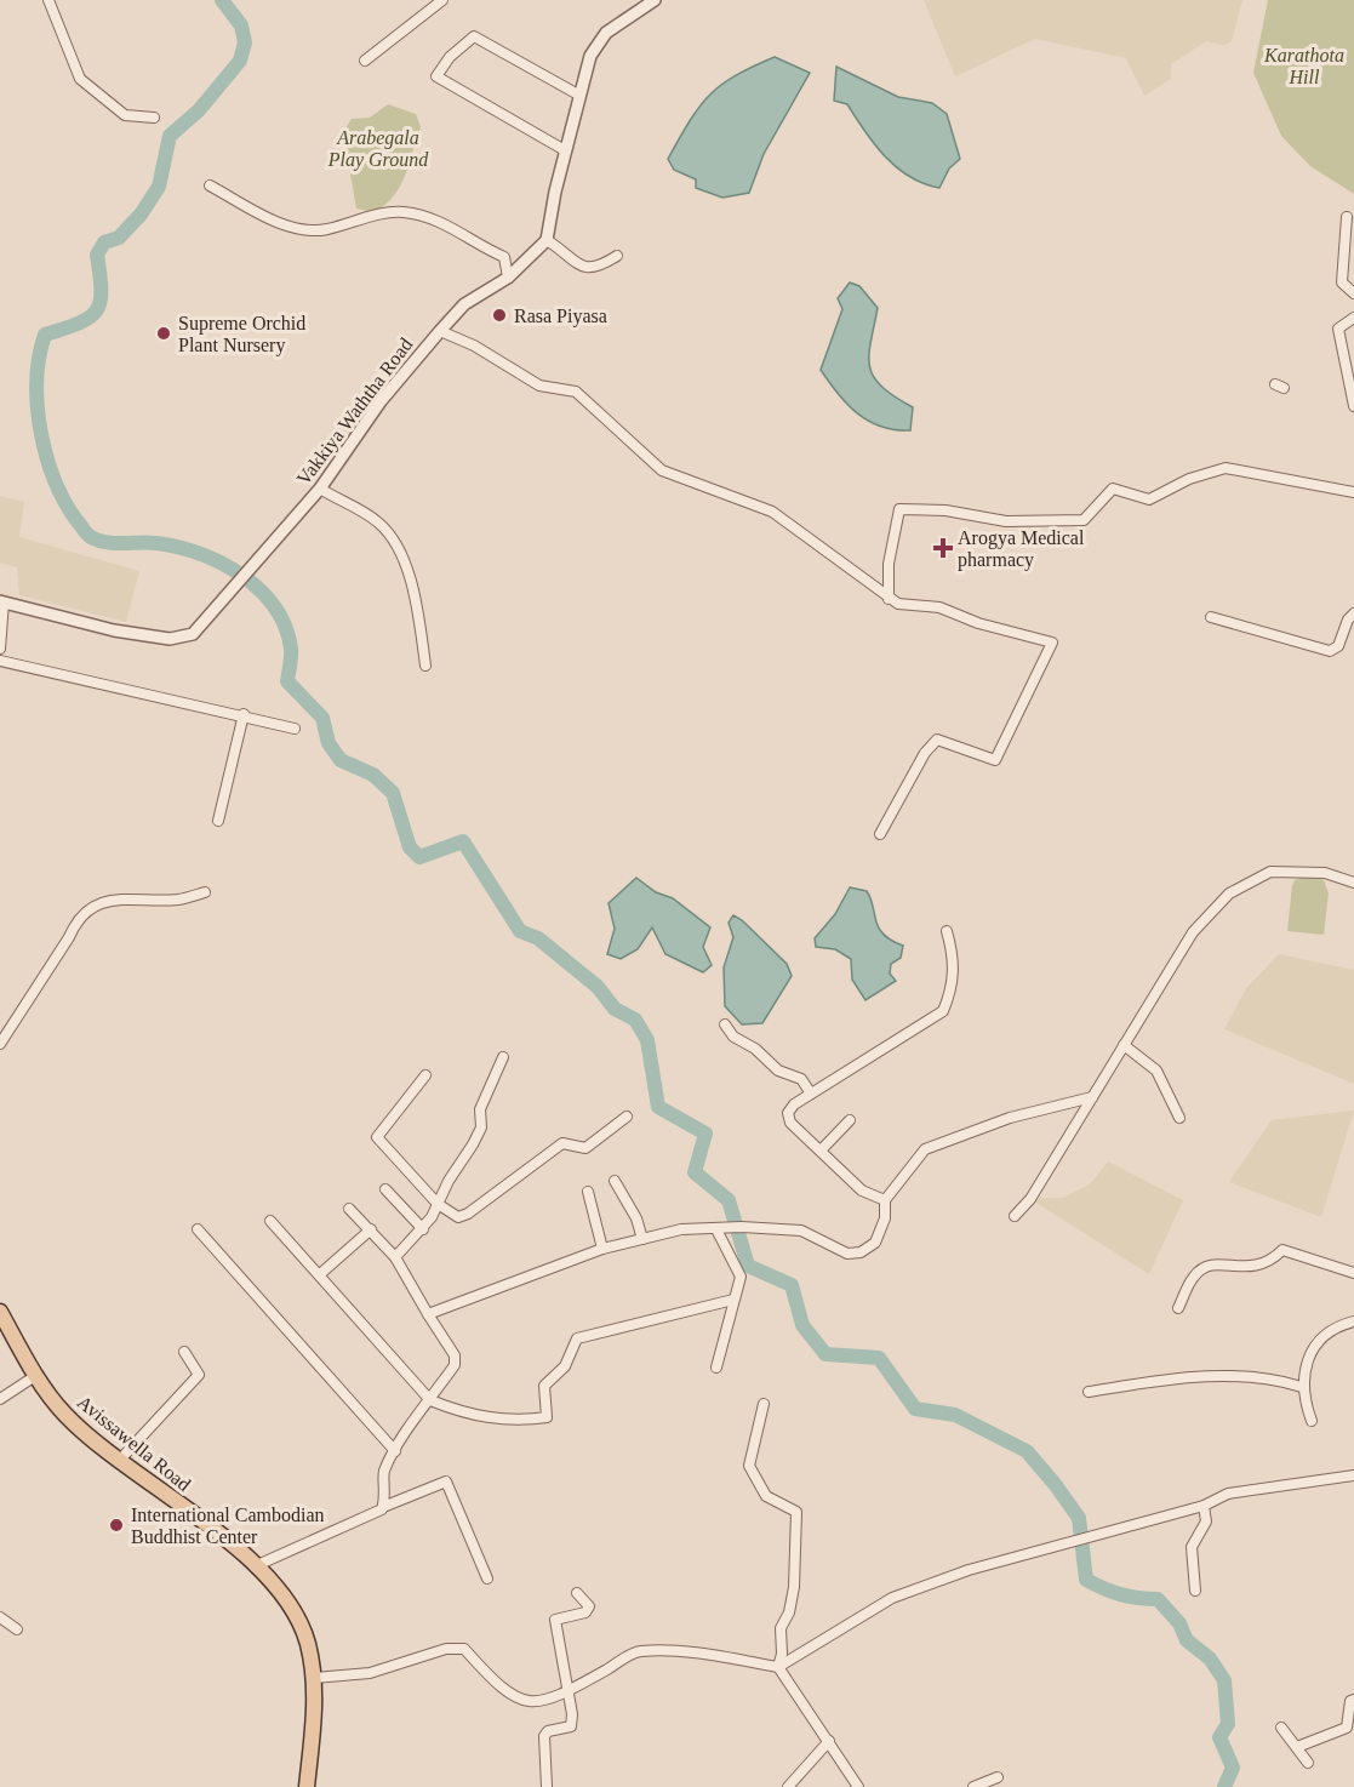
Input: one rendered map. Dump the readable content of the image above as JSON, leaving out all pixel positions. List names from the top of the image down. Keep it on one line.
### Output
{"streets":{"main road":["Avissawella Road"],"street":["Vakkiya Waththa Road"]},"parks":["Karathota Hill","Arabegala Play Ground"],"places":{"other":["Rasa Piyasa","Supreme Orchid Plant Nursery","International Cambodian Buddhist Center"],"health":["Arogya Medical pharmacy"]}}
